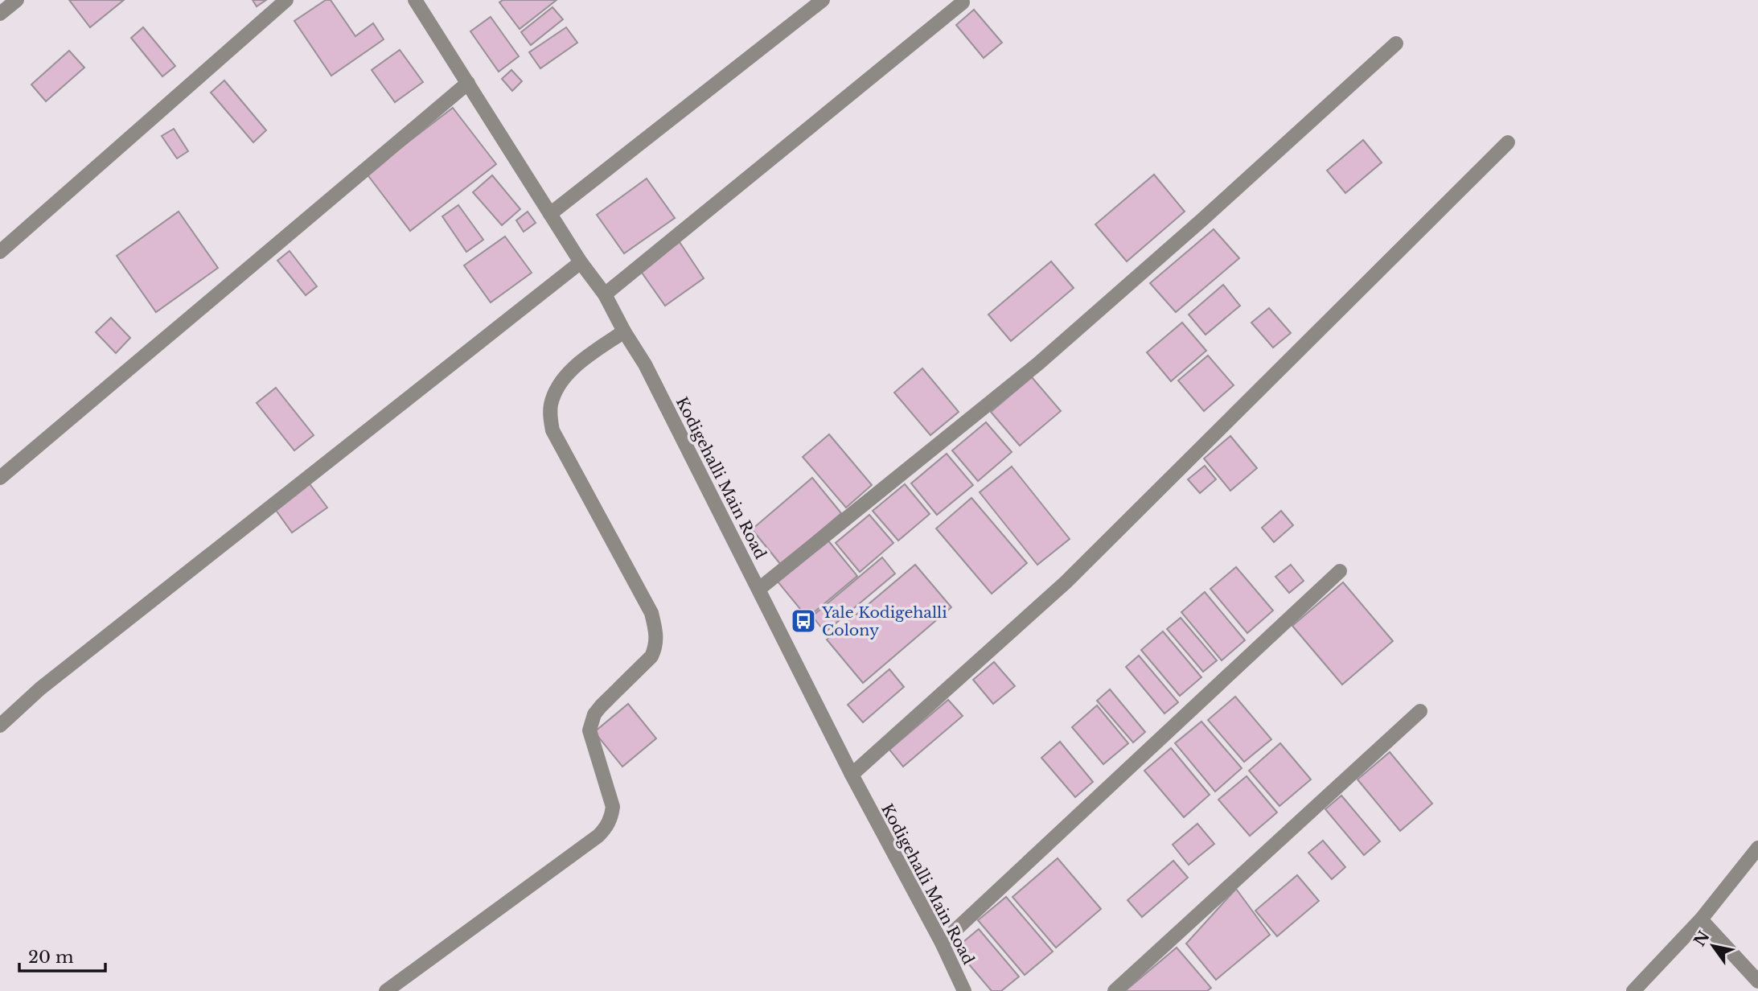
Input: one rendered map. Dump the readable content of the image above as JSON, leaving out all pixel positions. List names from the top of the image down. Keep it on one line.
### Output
{"streets":{"street":["Kodigehalli Main Road"]},"places":{"bus stop":["Yale Kodigehalli Colony"]},"scale_bar":"20 m","north":"top left"}
